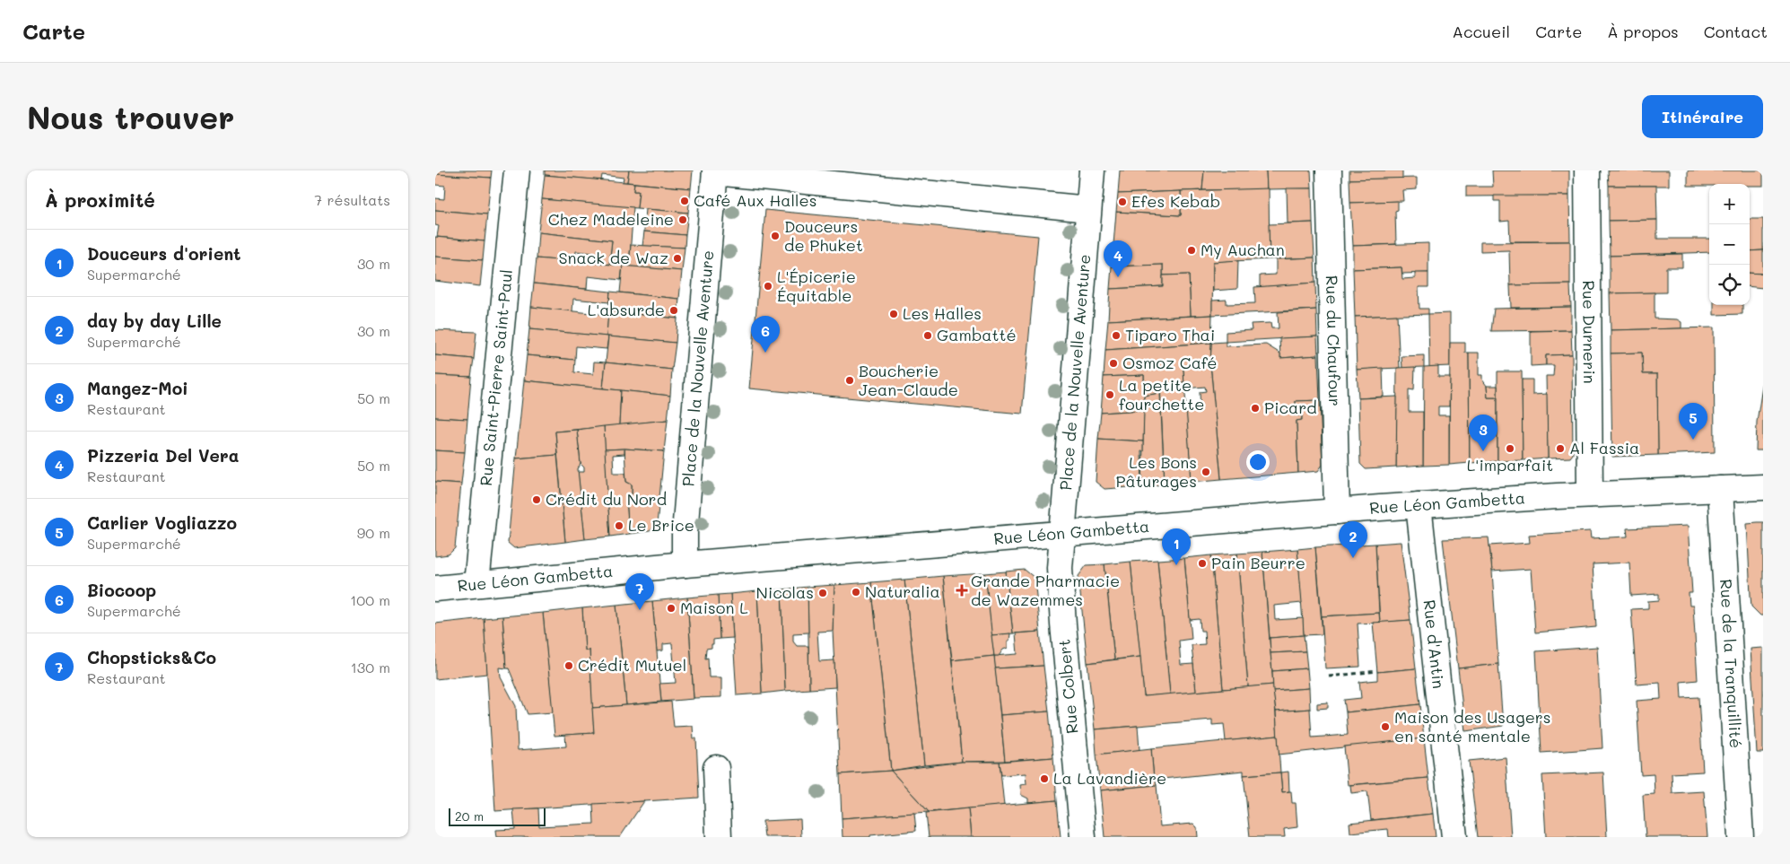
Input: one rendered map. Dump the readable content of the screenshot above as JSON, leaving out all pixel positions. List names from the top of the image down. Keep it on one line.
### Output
{"streets":{"street":["Rue Durnerin","Rue du Chaufour","Place de la Nouvelle Aventure","Rue Saint-Pierre Saint-Paul","Rue Léon Gambetta","Rue d'Antin","Rue de la Tranquillité","Rue Colbert"]},"crossings":[["Rue Durnerin","Rue Léon Gambetta"],["Rue du Chaufour","Rue Léon Gambetta"],["Place de la Nouvelle Aventure","Rue Léon Gambetta"],["Place de la Nouvelle Aventure","Rue Colbert"],["Rue Saint-Pierre Saint-Paul","Rue Léon Gambetta"],["Rue Léon Gambetta","Rue d'Antin"],["Rue Léon Gambetta","Rue de la Tranquillité"],["Rue Léon Gambetta","Rue Colbert"]],"places":{"other":["Café Aux Halles","Efes Kebab","Chez Madeleine","Douceurs de Phuket","My Auchan","Snack de Waz","L'Épicerie Équitable","L'absurde","Les Halles","Gambatté","Tiparo Thai","Osmoz Café","Boucherie Jean-Claude","La petite fourchette","Picard","L'imparfait","Al Fassia","Les Bons Pâturages","Crédit du Nord","Le Brice","Pain Beurre","Naturalia","Nicolas","Maison L","Crédit Mutuel","Maison des Usagers en santé mentale","La Lavandière"],"health":["Grande Pharmacie de Wazemmes"]},"scale_bar":"20 m","page":{"header":"Carte","nav":["Accueil","Carte","À propos","Contact"],"buttons":"Itinéraire","title":"Nous trouver","heading":["À proximité","7 résultats"],"map_buttons":["+","−"],"list":[{"mark":"1","name":"Douceurs d'orient","note":"Supermarché","value":"30 m"},{"mark":"2","name":"day by day Lille","note":"Supermarché","value":"30 m"},{"mark":"3","name":"Mangez-Moi","note":"Restaurant","value":"50 m"},{"mark":"4","name":"Pizzeria Del Vera","note":"Restaurant","value":"50 m"},{"mark":"5","name":"Carlier Vogliazzo","note":"Supermarché","value":"90 m"},{"mark":"6","name":"Biocoop","note":"Supermarché","value":"100 m"},{"mark":"7","name":"Chopsticks&Co","note":"Restaurant","value":"130 m"}],"pins":["4","6","5","3","2","1","7"],"scale":"20 m"}}
